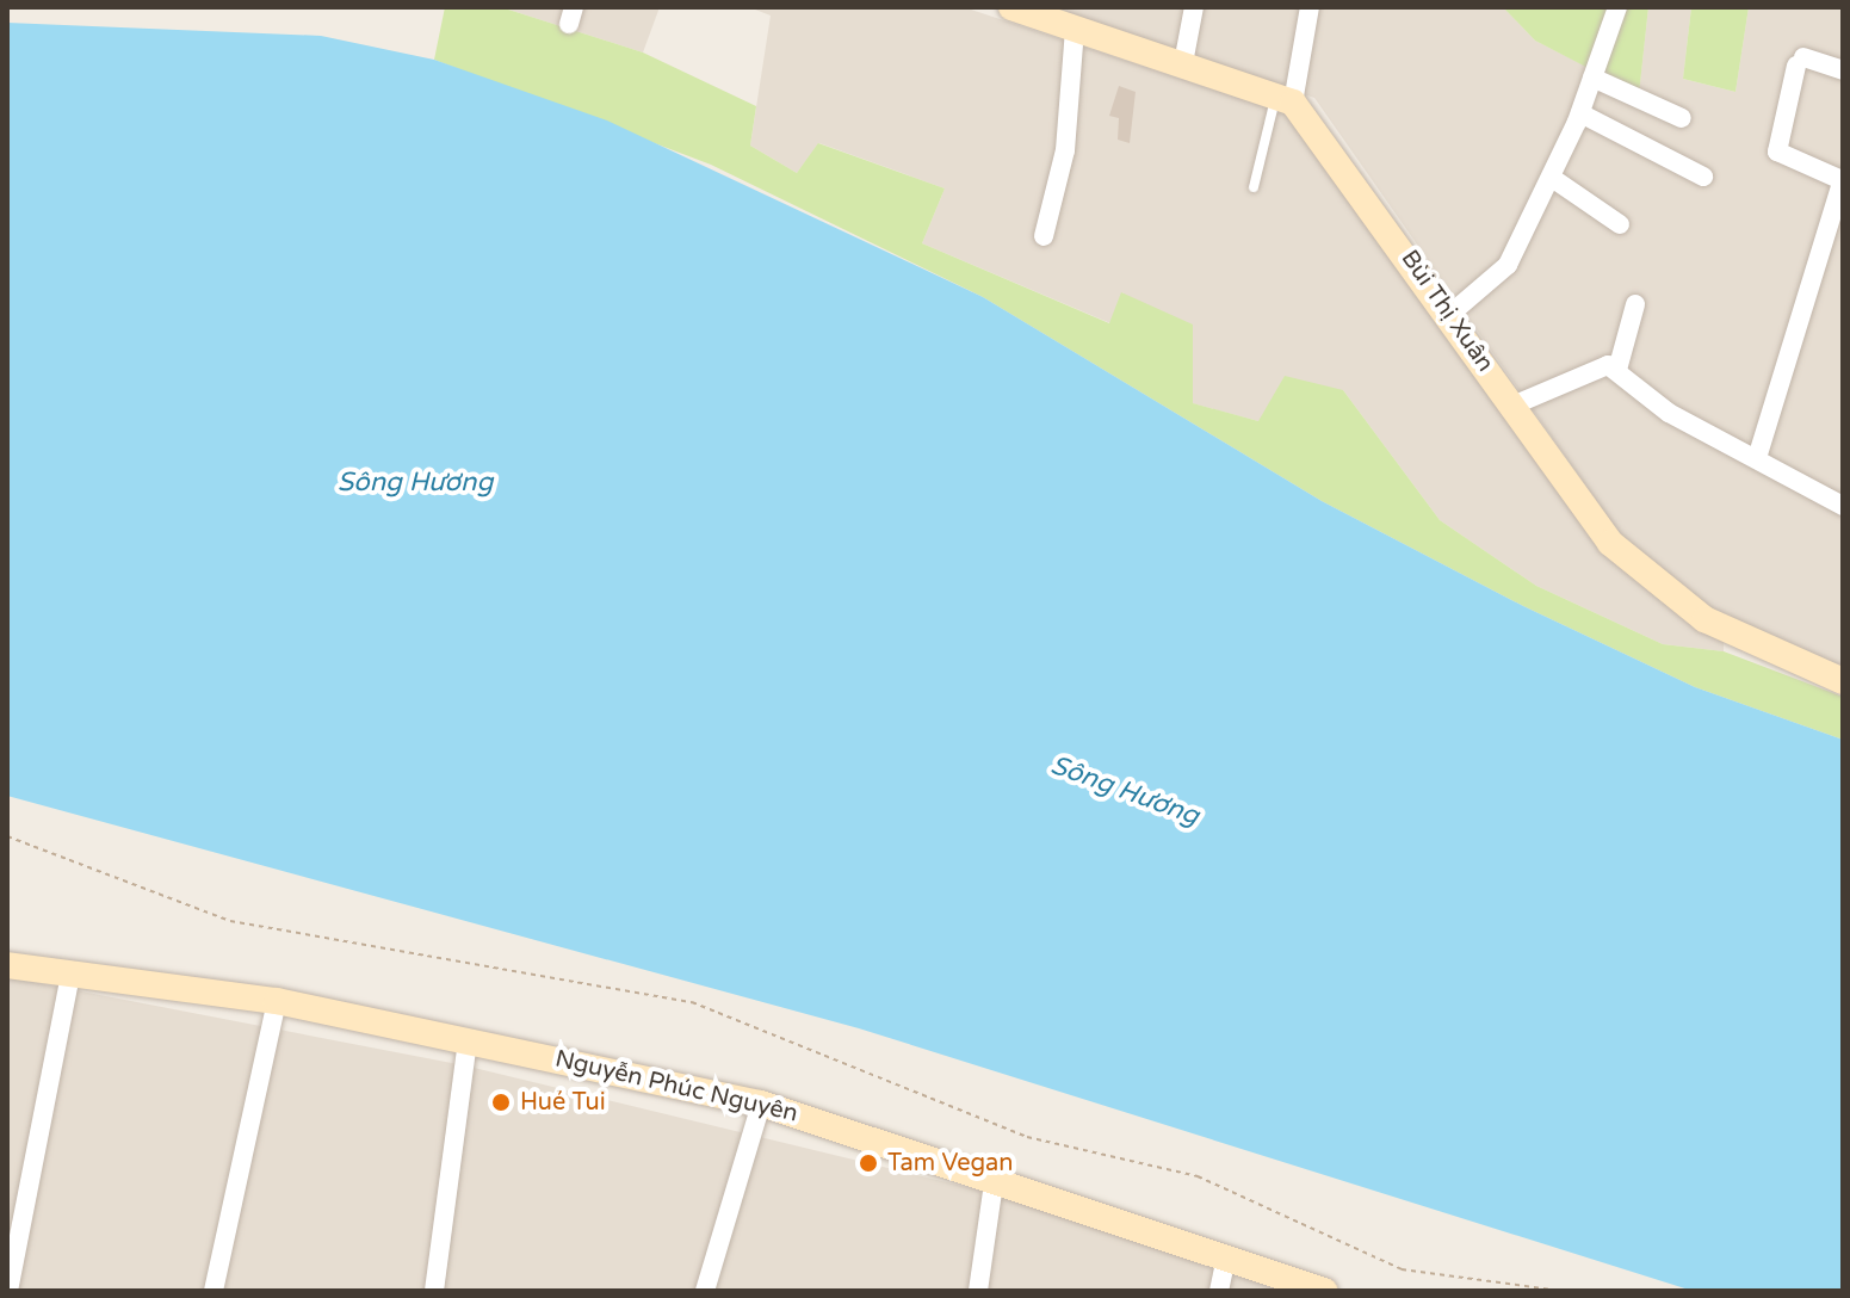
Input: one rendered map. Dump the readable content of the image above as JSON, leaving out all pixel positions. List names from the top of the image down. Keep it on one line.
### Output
{"streets":{"main road":["Bùi Thị Xuân","Nguyễn Phúc Nguyên"]},"water":["Sông Hương"],"places":["Hué Tui","Tam Vegan"]}
